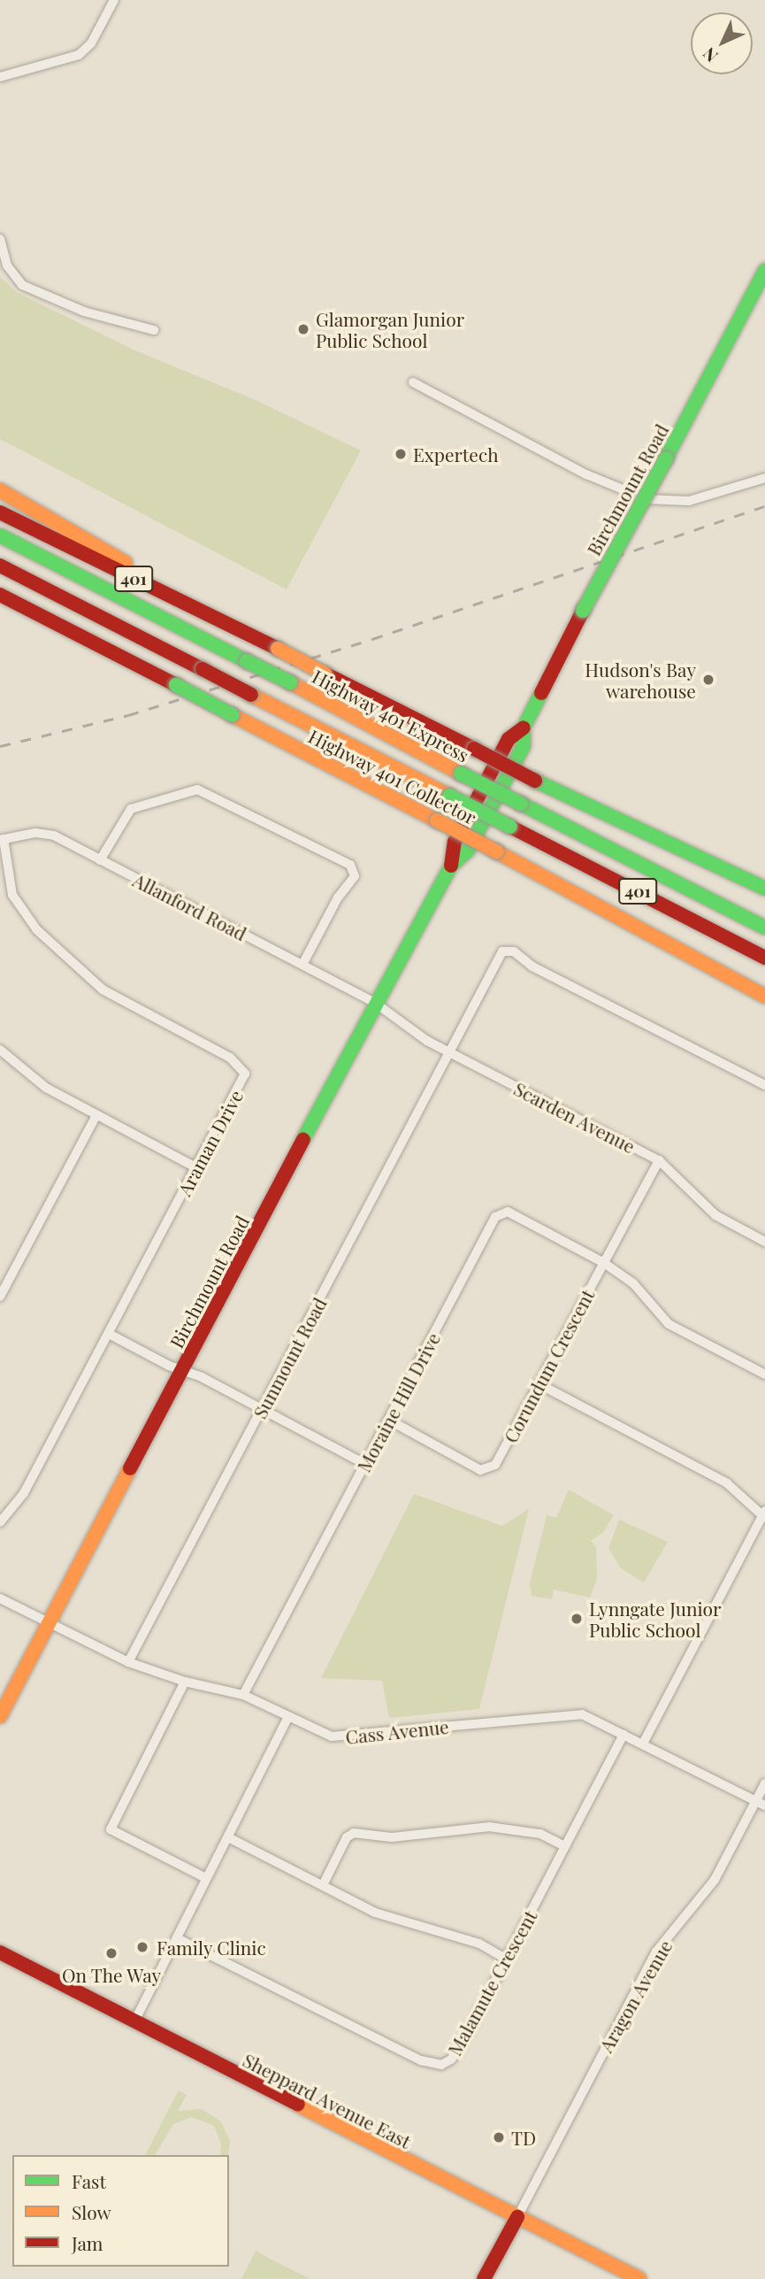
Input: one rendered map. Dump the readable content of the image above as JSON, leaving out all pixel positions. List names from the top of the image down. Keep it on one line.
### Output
{"streets":{"main road":["Birchmount Road","401","Highway 401 Express","Highway 401 Collector","Sheppard Avenue East"],"street":["Allanford Road","Scarden Avenue","Araman Drive","Sunmount Road","Corundum Crescent","Moraine Hill Drive","Cass Avenue","Malamute Crescent","Aragon Avenue"]},"crossings":[["Birchmount Road","Allanford Road"],["Birchmount Road","Scarden Avenue"],["Birchmount Road","Cass Avenue"],["Allanford Road","Scarden Avenue"],["Allanford Road","Araman Drive"],["Scarden Avenue","Sunmount Road"],["Scarden Avenue","Corundum Crescent"],["Sunmount Road","Cass Avenue"],["Corundum Crescent","Moraine Hill Drive"],["Moraine Hill Drive","Cass Avenue"],["Cass Avenue","Malamute Crescent"],["Cass Avenue","Aragon Avenue"],["Aragon Avenue","Sheppard Avenue East"]],"places":["Glamorgan Junior Public School","Expertech","Hudson's Bay warehouse","Lynngate Junior Public School","Family Clinic","On The Way","TD"],"legend":["Fast","Slow","Jam"],"north":"bottom left"}
